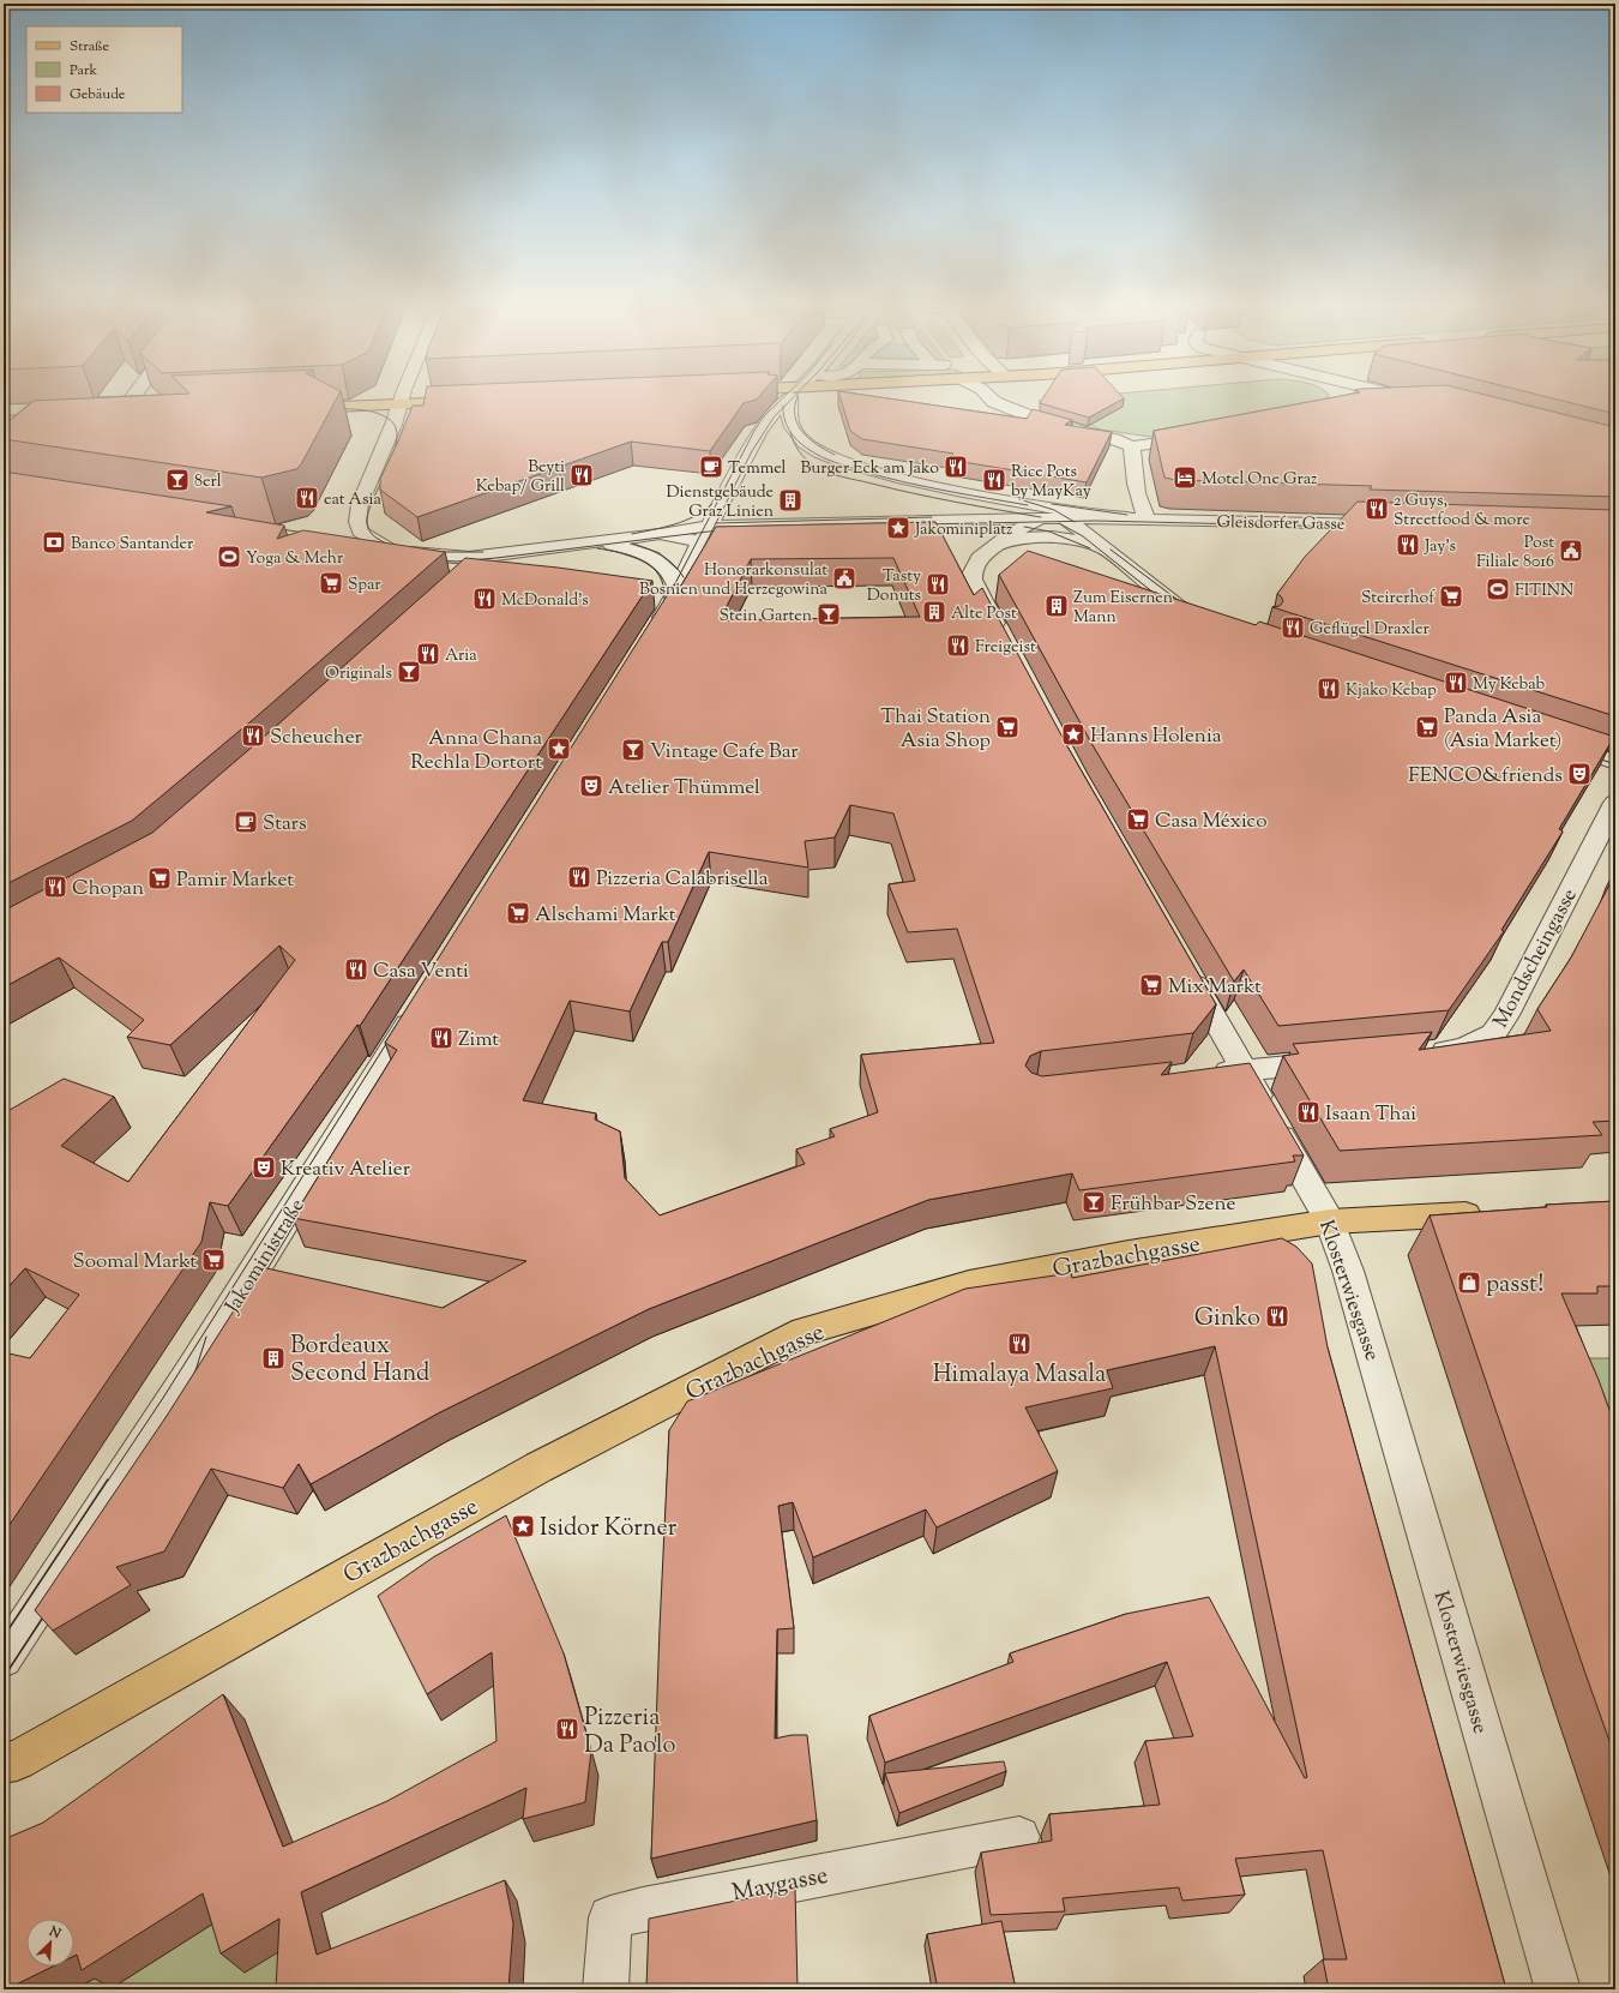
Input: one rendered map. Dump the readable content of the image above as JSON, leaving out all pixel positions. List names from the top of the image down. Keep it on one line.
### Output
{"streets":{"main road":["Grazbachgasse"],"street":["Gleisdorfer Gasse","Mondscheingasse","Jakoministraße","Klosterwiesgasse","Maygasse"]},"crossings":[["Grazbachgasse","Klosterwiesgasse"]],"places":{"cafe":["Temmel","Stars"],"restaurant":["Burger Eck am Jako","Beyti Kebap/ Grill","Rice Pots by MayKay","eat Asia","2 Guys, Streetfood & more","Jay's","Tasty Donuts","McDonald's","Geflügel Draxler","Freigeist","Aria","My Kebab","Kjako Kebap","Scheucher","Pizzeria Calabrisella","Chopan","Casa Venti","Zimt","Isaan Thai","Ginko","Himalaya Masala","Pizzeria Da Paolo"],"hotel":["Motel One Graz"],"bar":["8erl","Stein Garten","Originals","Vintage Cafe Bar","Frühbar Szene"],"building":["Dienstgebäude Graz Linien","Zum Eisernen Mann","Alte Post","Bordeaux Second Hand"],"place":["Jakominiplatz","Hanns Holenia","Anna Chana Rechla Dortort","Isidor Körner"],"bank":["Banco Santander"],"public building":["Post Filiale 8016","Honorarkonsulat Bosnien und Herzegowina"],"sports":["Yoga & Mehr","FITINN"],"supermarket":["Spar","Steirerhof","Thai Station Asia Shop","Panda Asia (Asia Market)","Casa México","Pamir Market","Alschami Markt","Mix Markt","Soomal Markt"],"theatre":["FENCO&friends","Atelier Thümmel","Kreativ Atelier"],"shop":["passt!"]},"legend":["Straße","Park","Gebäude"],"north":"top right"}
